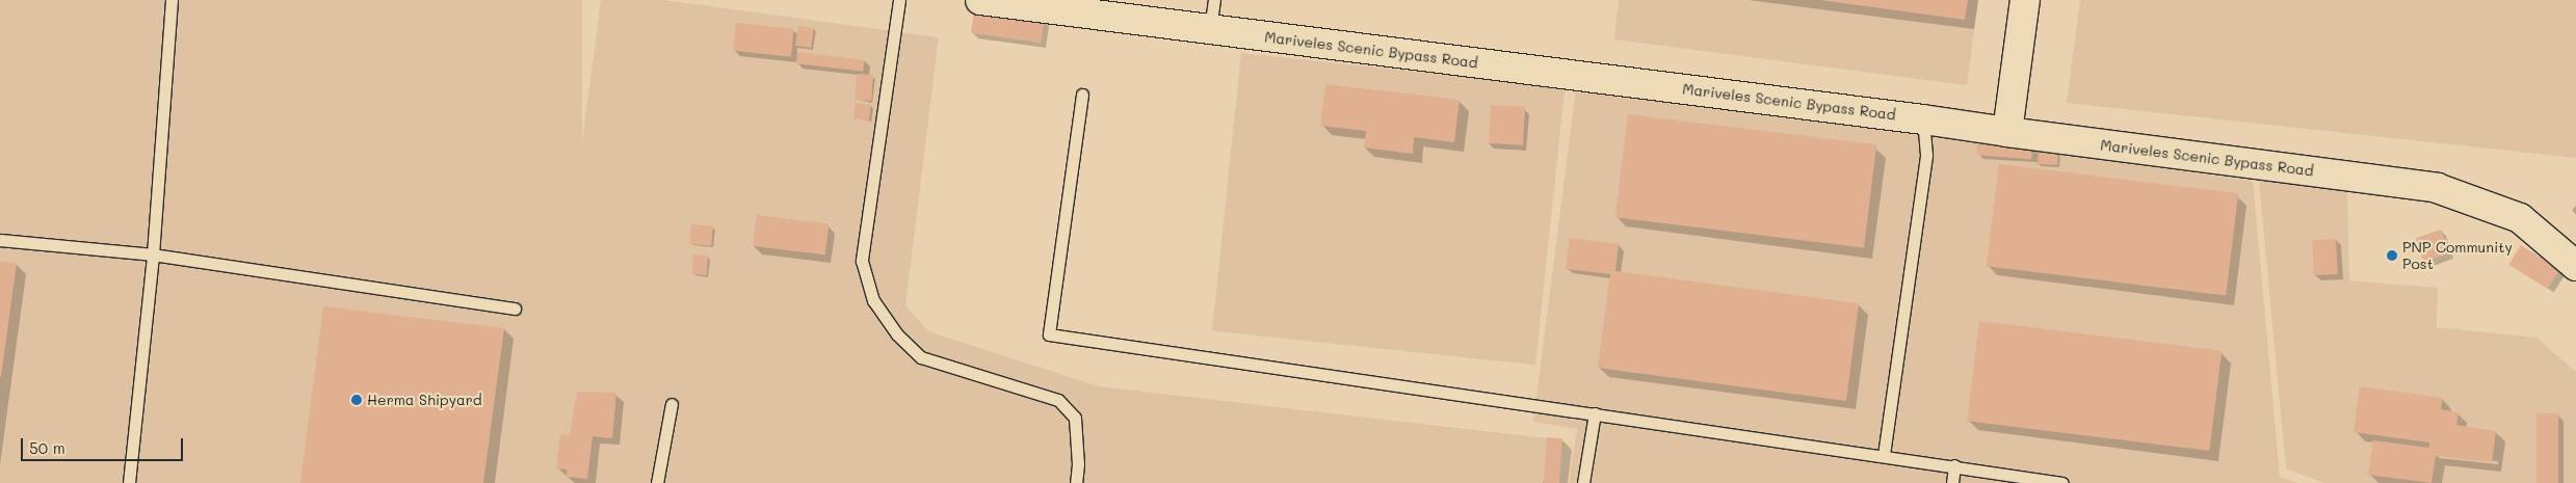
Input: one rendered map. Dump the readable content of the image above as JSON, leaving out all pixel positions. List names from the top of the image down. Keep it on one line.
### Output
{"streets":{"main road":["Mariveles Scenic Bypass Road"]},"places":["PNP Community Post","Herma Shipyard"],"scale_bar":"50 m"}
